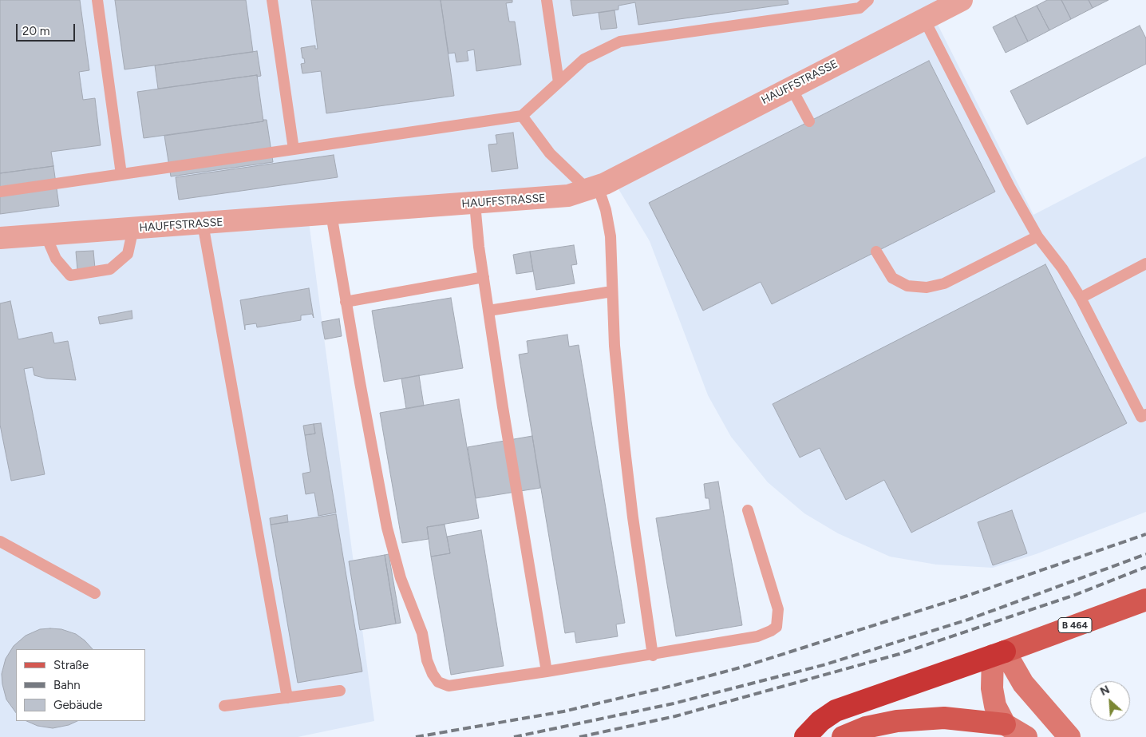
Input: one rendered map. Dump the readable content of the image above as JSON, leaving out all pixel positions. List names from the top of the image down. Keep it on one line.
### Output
{"streets":{"highway":["B 464"],"street":["HAUFFSTRASSE"]},"legend":["Straße","Bahn","Gebäude"],"scale_bar":"20 m","north":"top left"}
